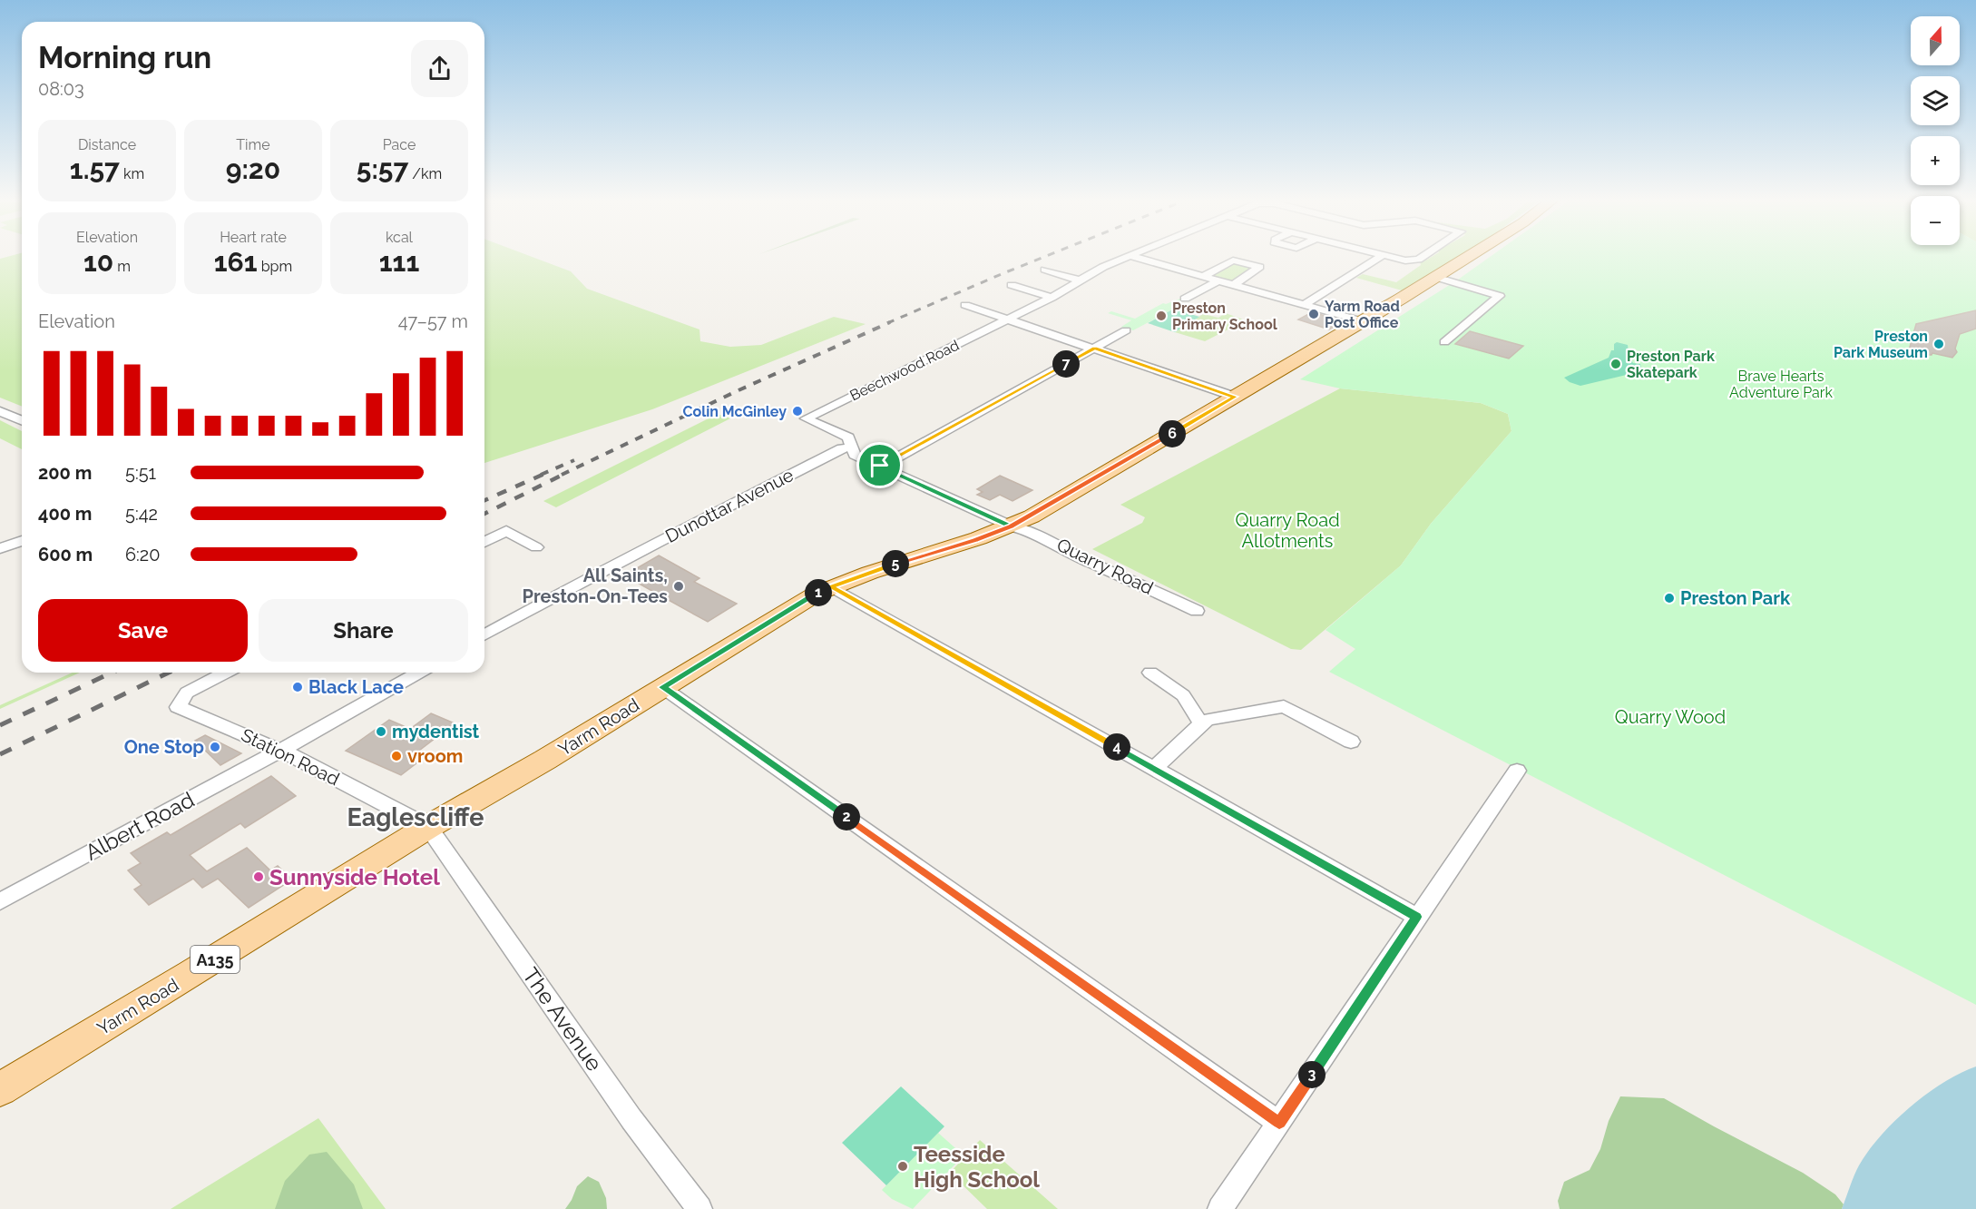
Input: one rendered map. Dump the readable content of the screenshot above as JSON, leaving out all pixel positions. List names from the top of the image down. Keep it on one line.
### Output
{"streets":{"main road":["Yarm Road","A135"],"street":["Beechwood Road","Dunottar Avenue","Quarry Road","Station Road","Albert Road","The Avenue"]},"crossings":[["Beechwood Road","Quarry Road"],["Dunottar Avenue","Quarry Road"],["Quarry Road","Yarm Road"],["Yarm Road","Station Road"],["Yarm Road","The Avenue"],["Station Road","Albert Road"],["Station Road","The Avenue"]],"districts":["Eaglescliffe"],"parks":["Brave Hearts Adventure Park","Quarry Road Allotments","Quarry Wood"],"places":["Yarm Road Post Office","Preston Primary School","Preston Park Museum","Preston Park Skatepark","Colin McGinley","All Saints, Preston-On-Tees","Preston Park","Black Lace","mydentist","One Stop","vroom","Sunnyside Hotel","Teesside High School"],"north":"top","page":{"map_buttons":["+","−"],"heading":["Morning run","08:03"],"stats":[["Distance","1.57 km"],["Time","9:20"],["Pace","5:57 /km"],["Elevation","10 m"],["Heart rate","161 bpm"],["kcal","111"]],"chart":["Elevation","47–57 m"],"pins":["7","6","5","1","4","2","3"],"list":[{"name":"200 m","note":"5:51"},{"name":"400 m","note":"5:42"},{"name":"600 m","note":"6:20"}],"buttons":["Save","Share"]}}
